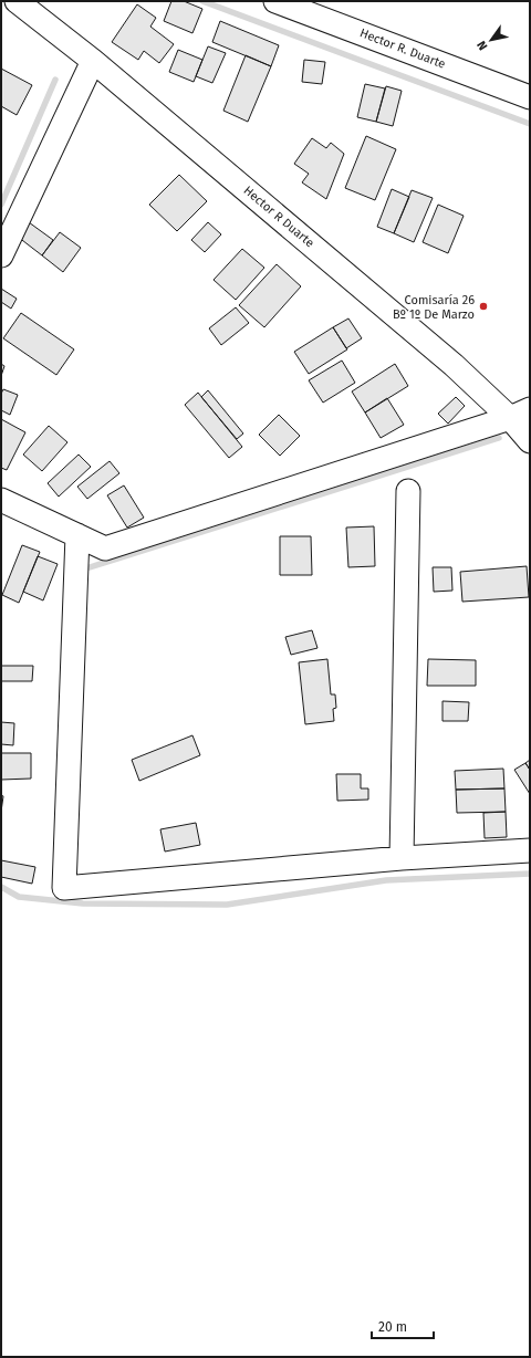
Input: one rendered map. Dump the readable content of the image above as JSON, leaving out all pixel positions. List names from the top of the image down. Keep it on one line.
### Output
{"streets":{"street":["Hector R. Duarte","Hector R Duarte"]},"places":["Comisaría 26 Bº 1º De Marzo"],"scale_bar":"20 m","north":"bottom left"}
